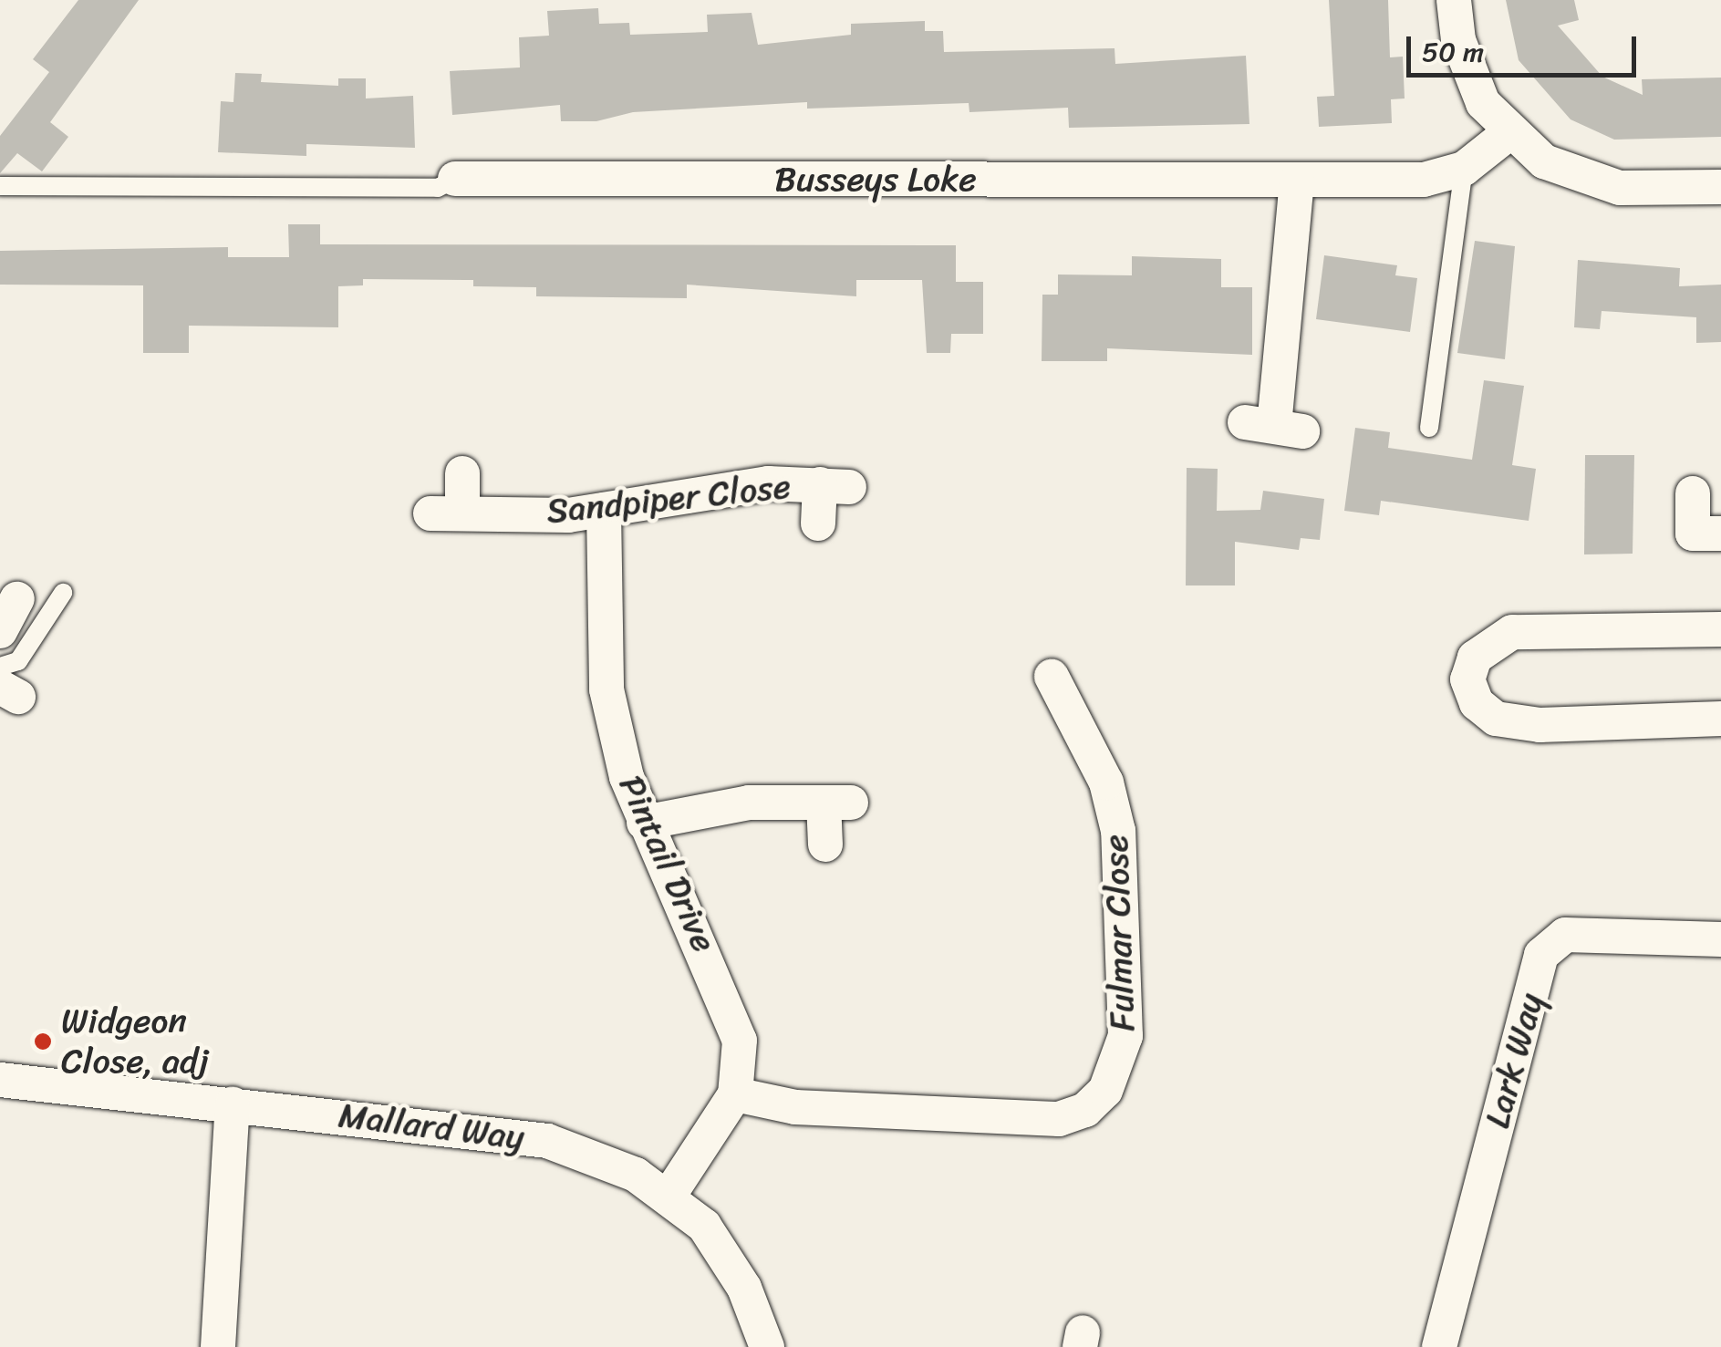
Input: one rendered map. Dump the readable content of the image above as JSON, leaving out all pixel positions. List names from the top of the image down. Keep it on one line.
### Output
{"streets":{"street":["Busseys Loke","Sandpiper Close","Pintail Drive","Fulmar Close","Lark Way","Mallard Way"]},"crossings":[["Sandpiper Close","Pintail Drive"],["Pintail Drive","Fulmar Close"],["Pintail Drive","Mallard Way"]],"places":["Widgeon Close, adj"],"scale_bar":"50 m"}
